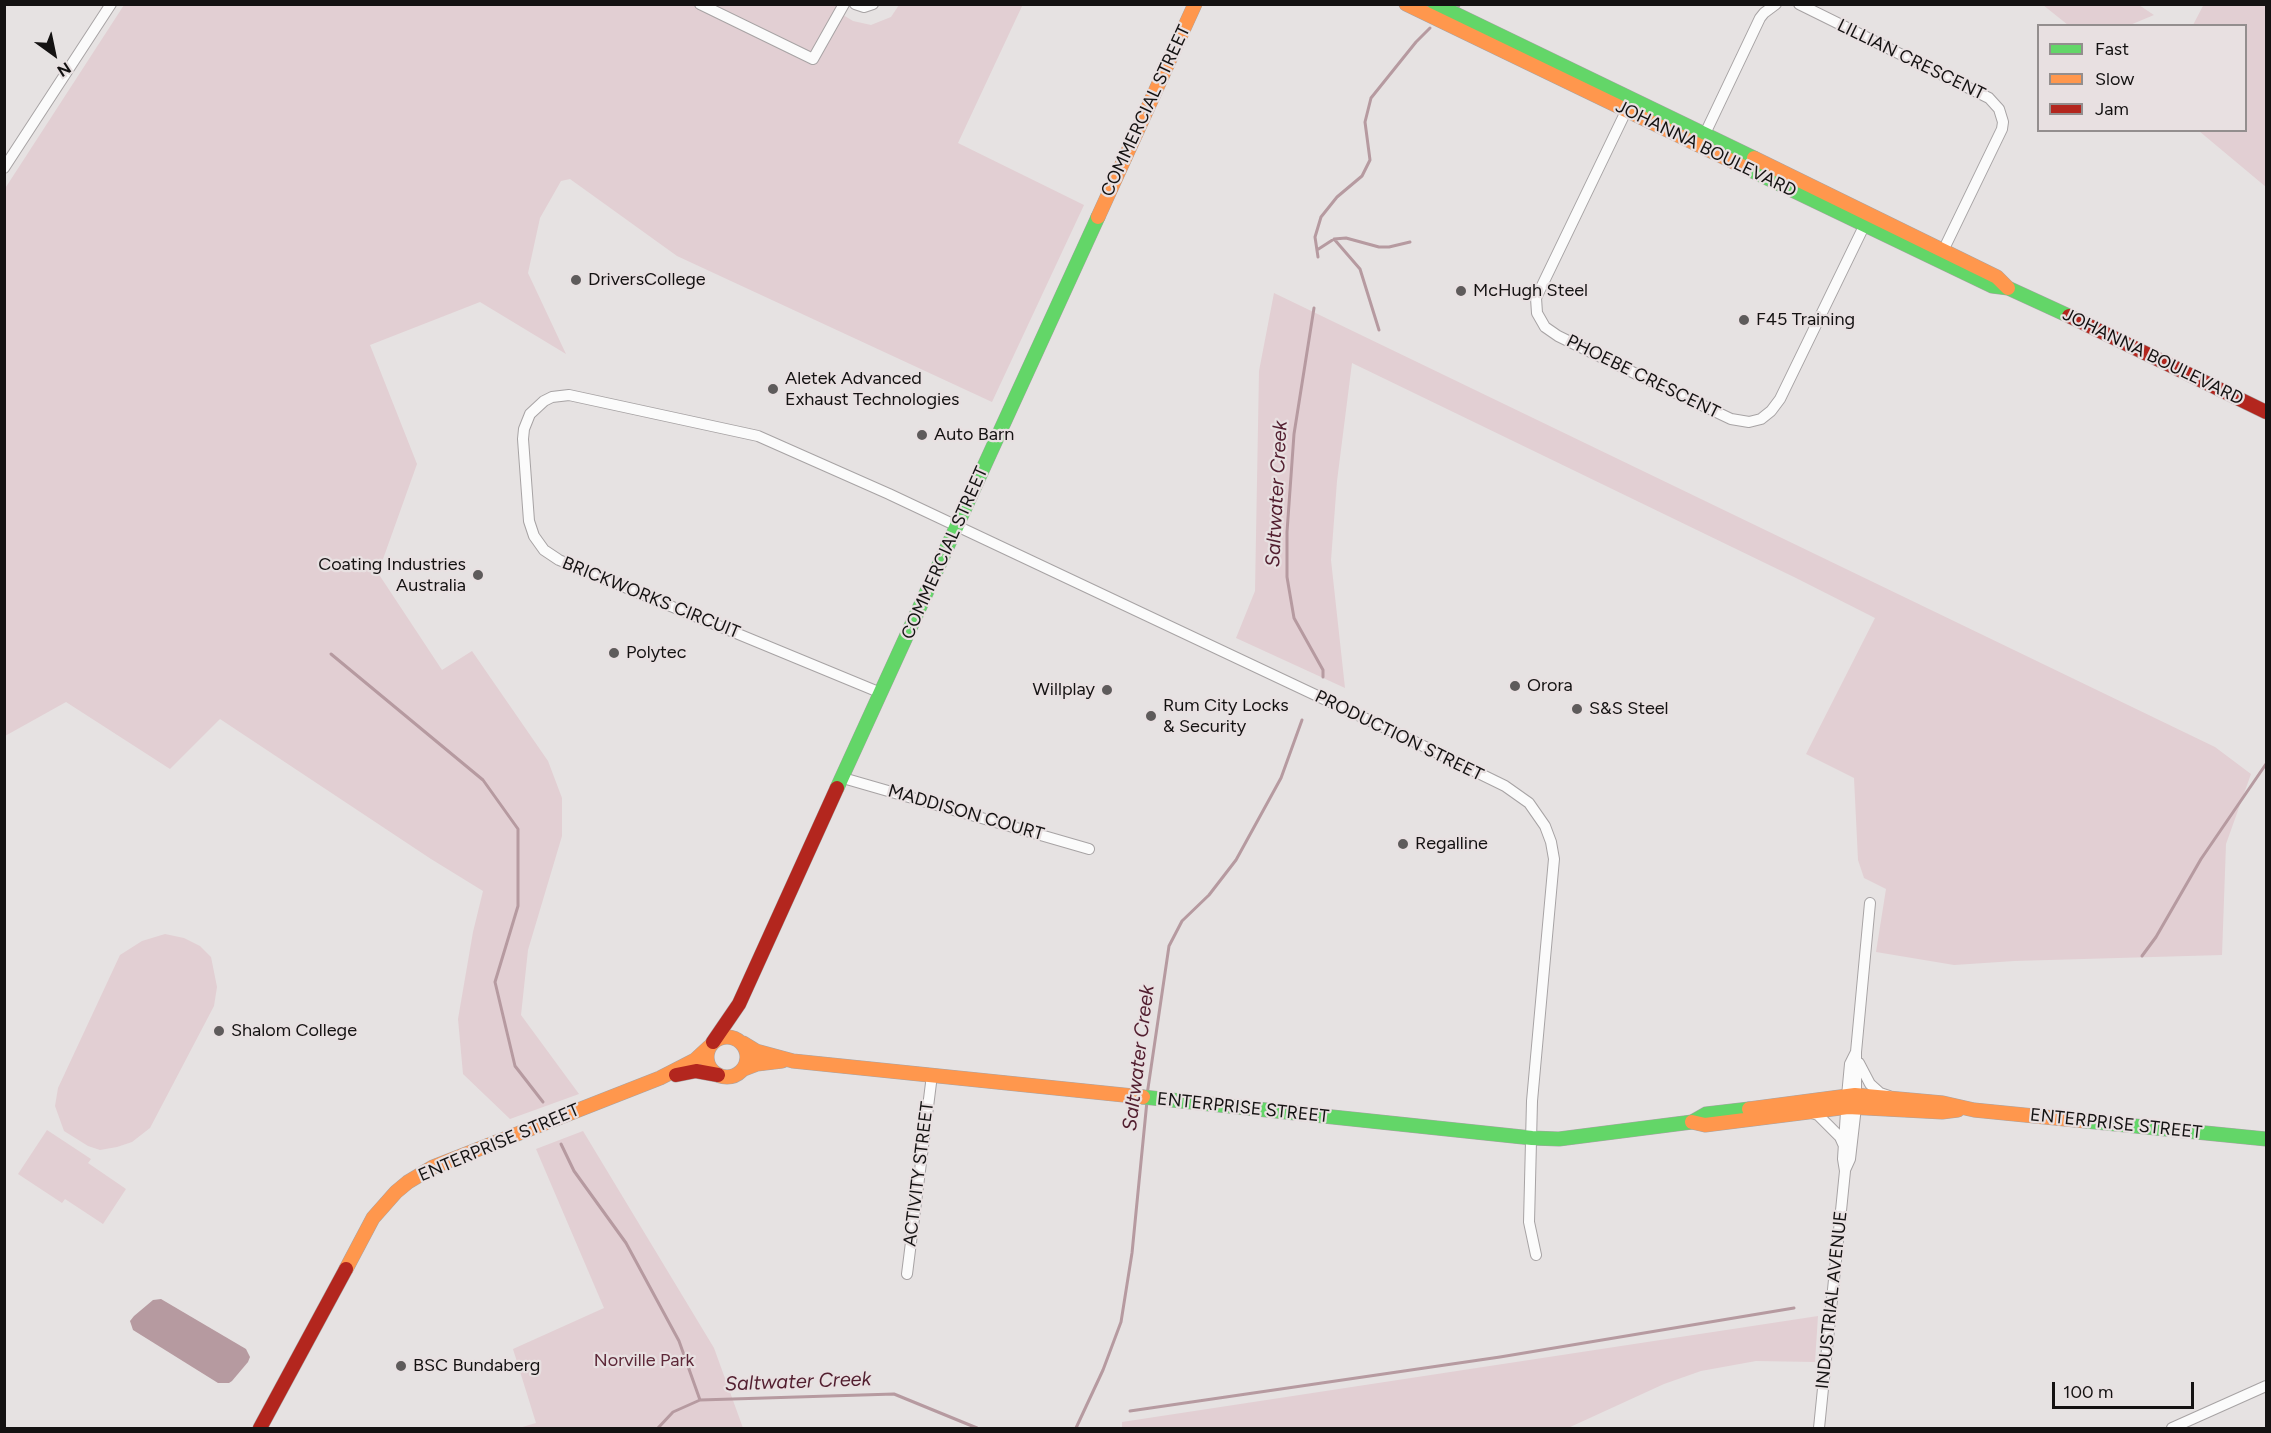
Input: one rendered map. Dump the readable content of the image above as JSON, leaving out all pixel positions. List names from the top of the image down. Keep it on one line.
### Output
{"streets":{"street":["LILLIAN CRESCENT","COMMERCIAL STREET","JOHANNA BOULEVARD","PHOEBE CRESCENT","BRICKWORKS CIRCUIT","PRODUCTION STREET","MADDISON COURT","ENTERPRISE STREET","ACTIVITY STREET","INDUSTRIAL AVENUE"]},"crossings":[["LILLIAN CRESCENT","JOHANNA BOULEVARD"],["COMMERCIAL STREET","BRICKWORKS CIRCUIT"],["COMMERCIAL STREET","PRODUCTION STREET"],["COMMERCIAL STREET","MADDISON COURT"],["COMMERCIAL STREET","ENTERPRISE STREET"],["JOHANNA BOULEVARD","PHOEBE CRESCENT"],["BRICKWORKS CIRCUIT","PRODUCTION STREET"],["PRODUCTION STREET","ENTERPRISE STREET"],["ENTERPRISE STREET","ACTIVITY STREET"],["ENTERPRISE STREET","INDUSTRIAL AVENUE"]],"water":["Saltwater Creek"],"parks":["Norville Park"],"places":["DriversCollege","McHugh Steel","F45 Training","Aletek Advanced Exhaust Technologies","Auto Barn","Coating Industries Australia","Polytec","Orora","Willplay","S&S Steel","Rum City Locks & Security","Regalline","Shalom College","BSC Bundaberg"],"legend":["Fast","Slow","Jam"],"scale_bar":"100 m","north":"bottom right"}
